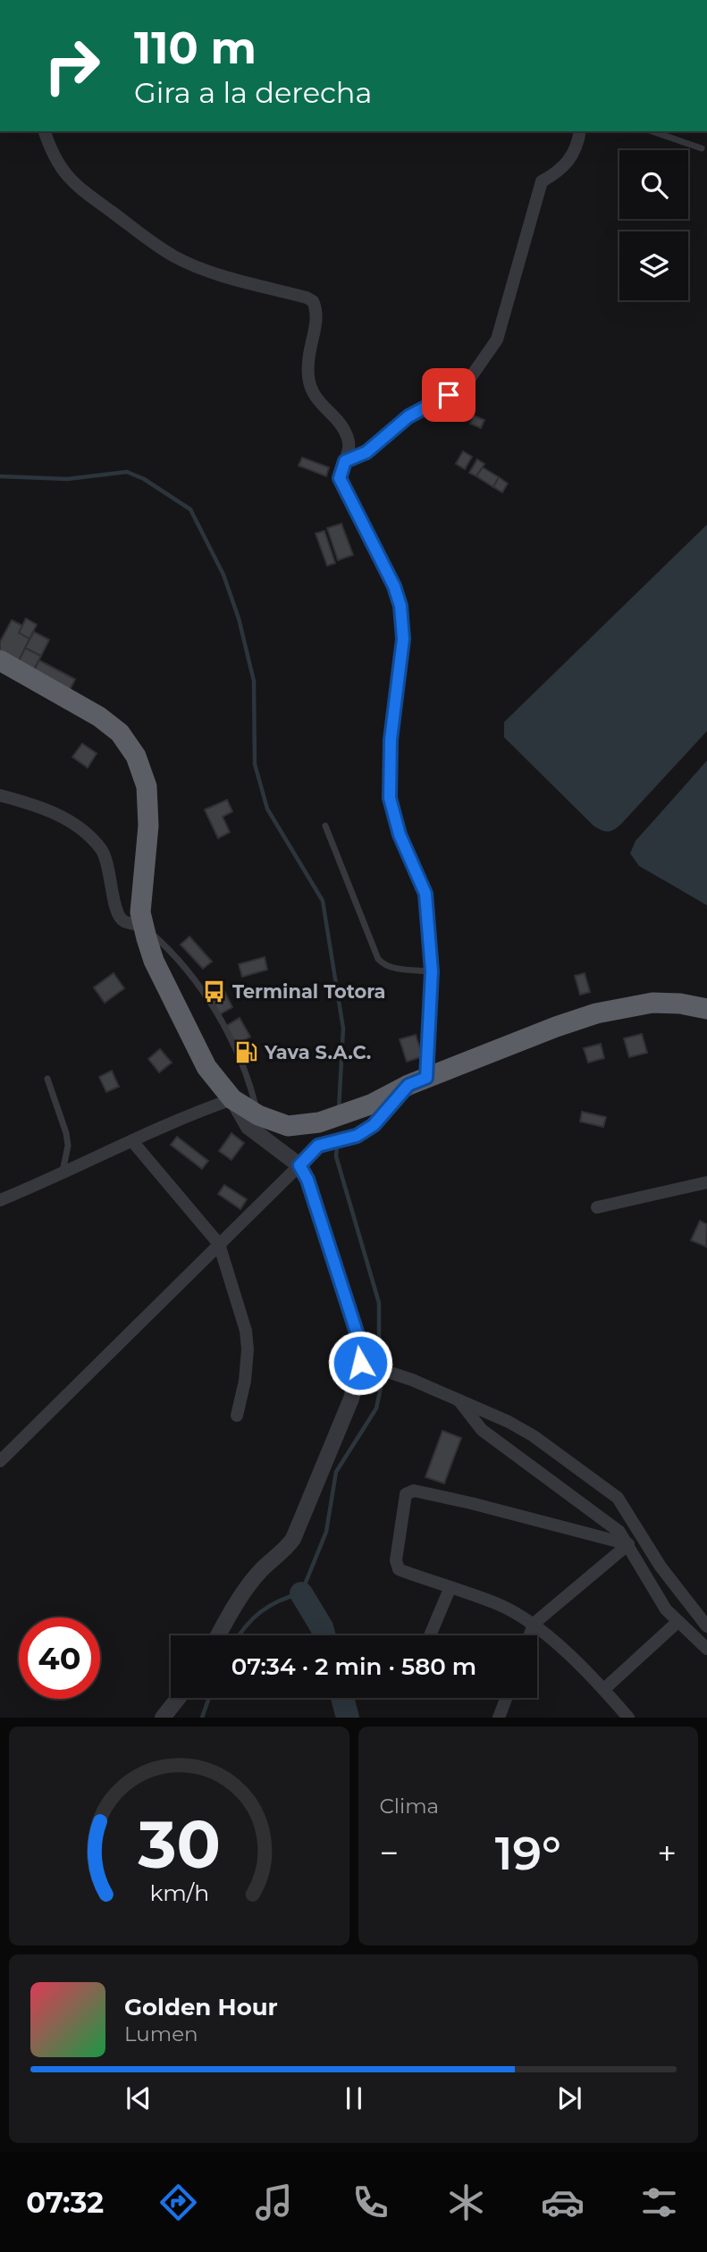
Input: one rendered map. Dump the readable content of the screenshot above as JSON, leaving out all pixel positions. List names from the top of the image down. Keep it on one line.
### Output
{"places":{"bus stop":["Terminal Totora"],"fuel station":["Yava S.A.C."]},"page":{"turn":["110 m","Gira a la derecha"],"limit":"40","trip":"07:34 · 2 min · 580 m","tile":"Clima","heat":["−","19°","+"],"song":["Golden Hour","Lumen"],"tabs":"07:32","gauge":["30","km/h"]}}
